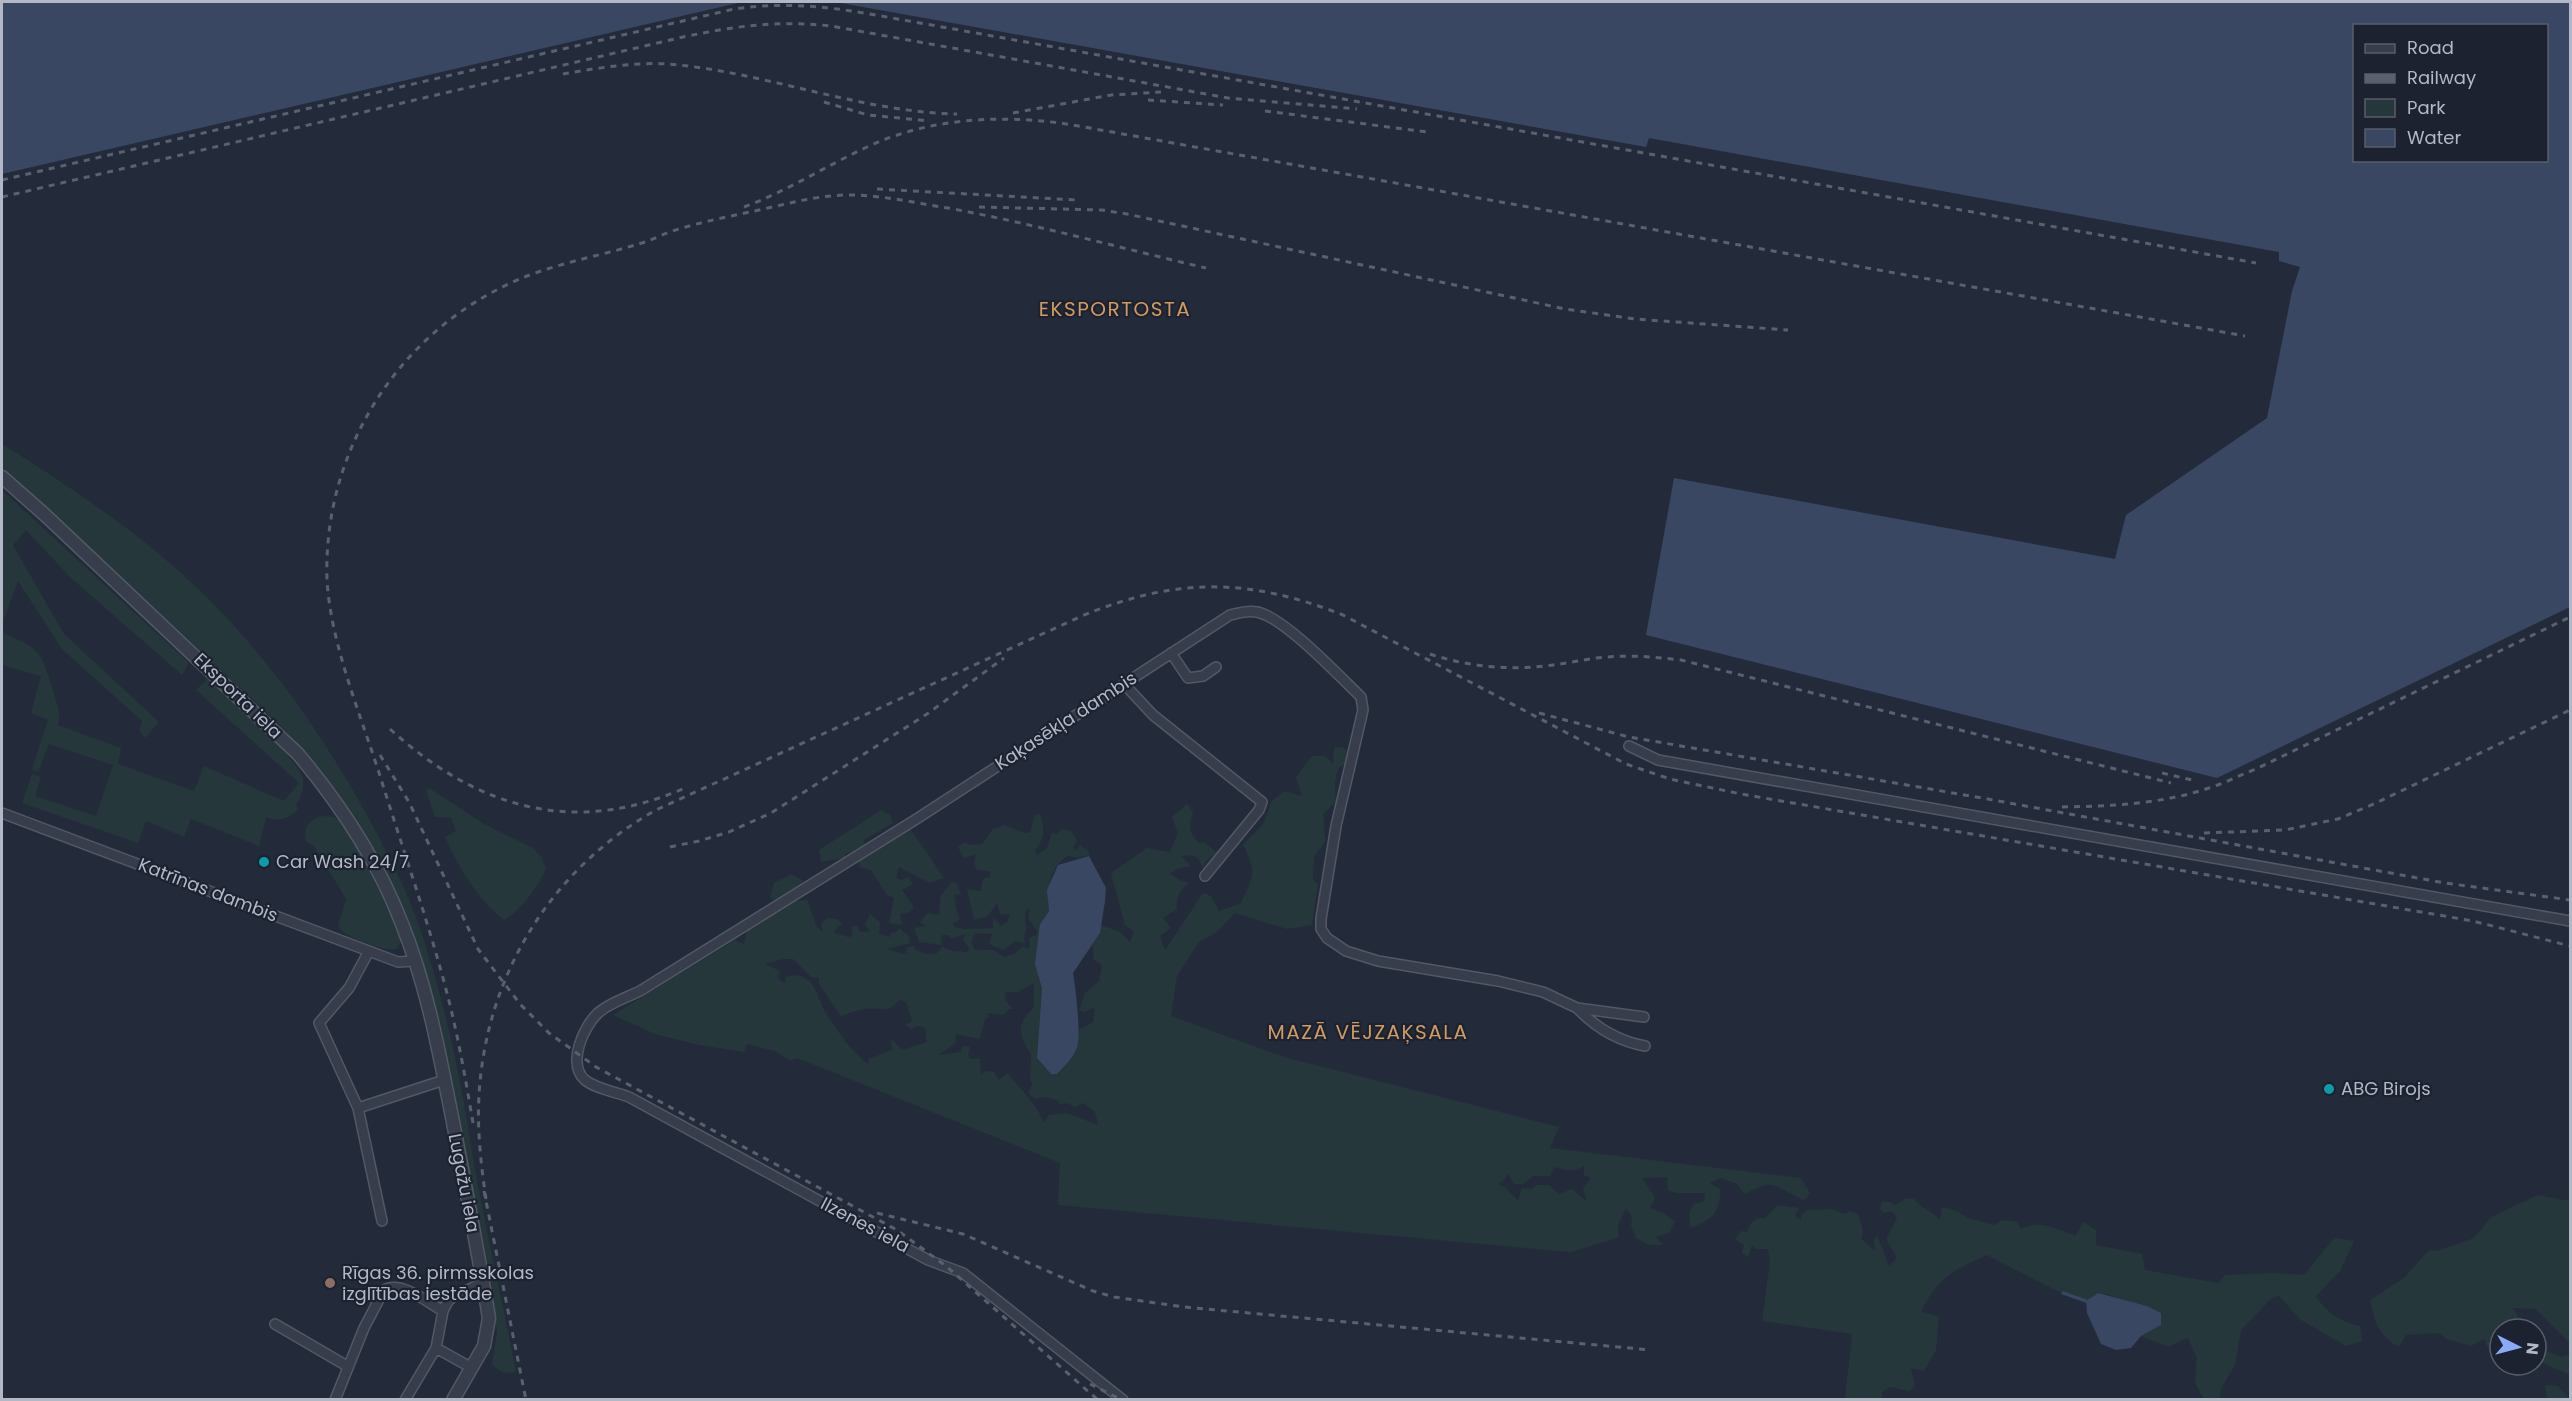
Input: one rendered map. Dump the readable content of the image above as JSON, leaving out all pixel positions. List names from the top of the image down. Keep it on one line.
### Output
{"streets":{"street":["Eksporta iela","Kaķasēkļa dambis","Katrīnas dambis","Lugažu iela","Ilzenes iela"]},"crossings":[["Eksporta iela","Katrīnas dambis"],["Eksporta iela","Lugažu iela"],["Kaķasēkļa dambis","Ilzenes iela"],["Katrīnas dambis","Lugažu iela"]],"districts":["EKSPORTOSTA","MAZĀ VĒJZAĶSALA"],"places":["Car Wash 24/7","ABG Birojs","Rīgas 36. pirmsskolas izglītības iestāde"],"legend":["Road","Railway","Park","Water"],"north":"right"}
